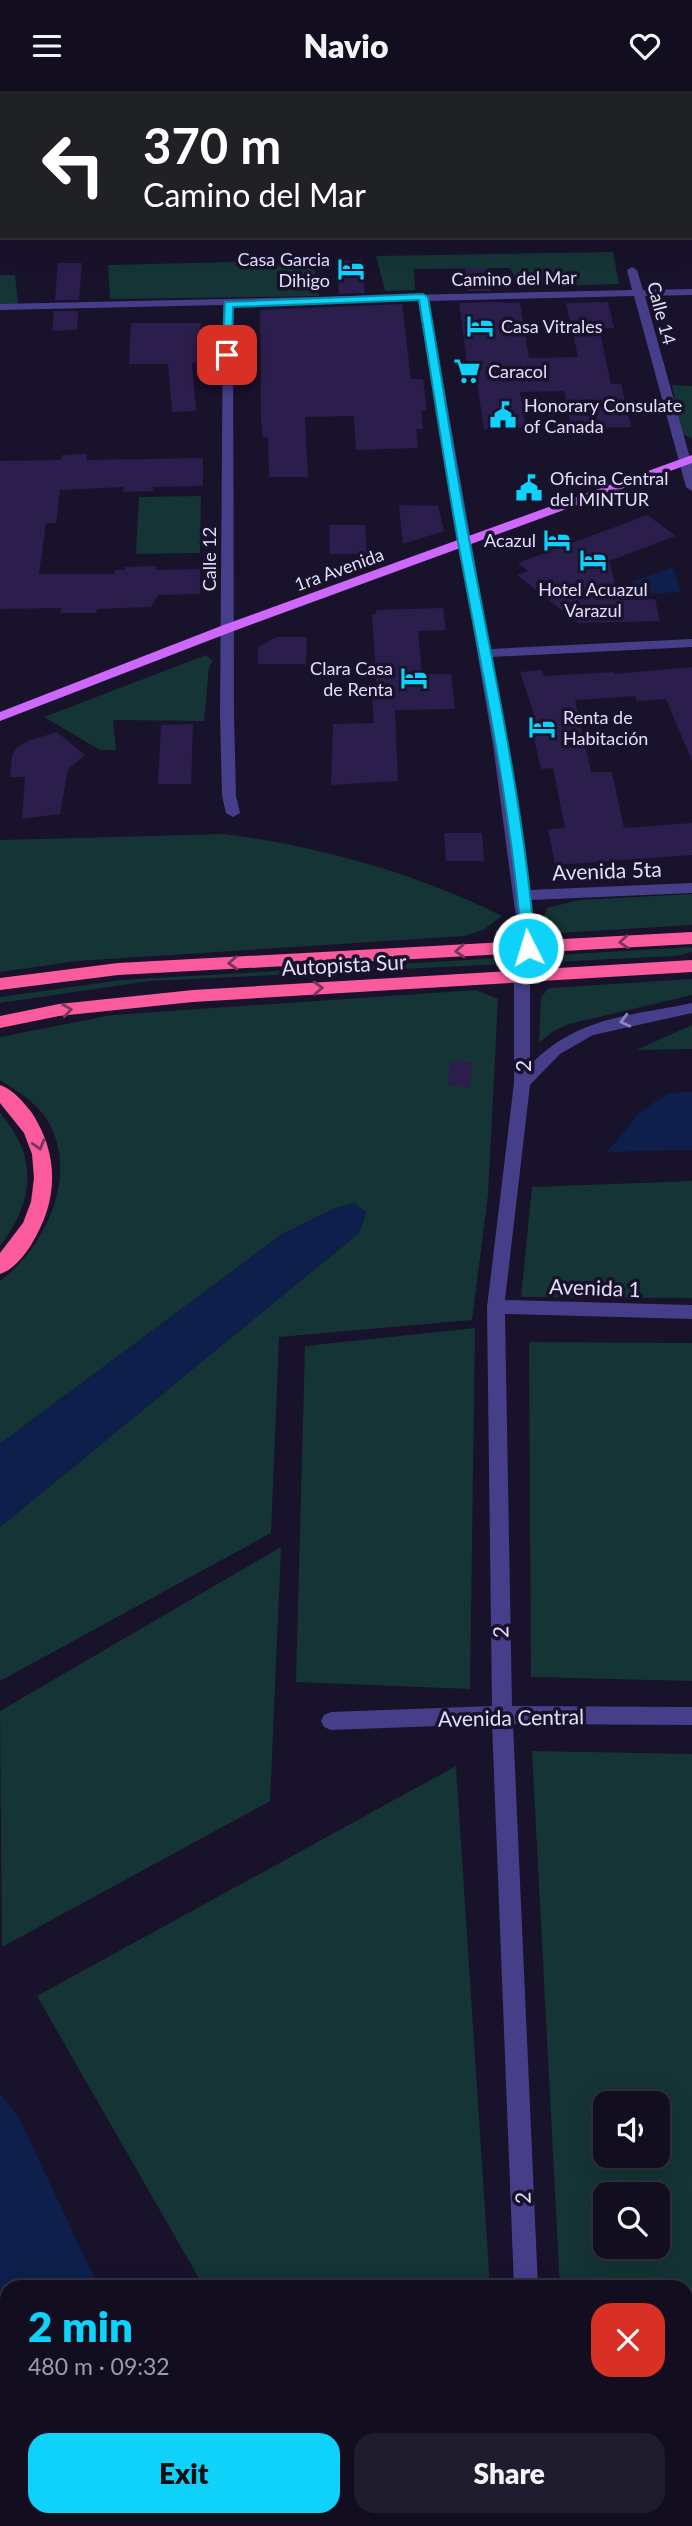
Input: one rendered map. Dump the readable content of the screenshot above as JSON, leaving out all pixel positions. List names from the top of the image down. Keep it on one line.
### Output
{"streets":{"highway":["Autopista Sur"],"main road":["1ra Avenida"],"street":["Camino del Mar","Calle 14","Calle 12","Avenida 5ta","2","Avenida 1","Avenida Central"]},"crossings":[["Camino del Mar","Calle 14"],["Camino del Mar","Calle 12"],["Calle 14","1ra Avenida"],["Calle 12","1ra Avenida"],["Autopista Sur","2"],["2","Avenida 1"],["2","Avenida Central"]],"places":{"hotel":["Casa Garcia Dihigo","Casa Vitrales","Acazul","Hotel Acuazul Varazul","Clara Casa de Renta","Renta de Habitación"],"supermarket":["Caracol"],"public building":["Honorary Consulate of Canada","Oficina Central del MINTUR"]},"page":{"header":"Navio","turn":["370 m","Camino del Mar"],"heading":["2 min","480 m · 09:32"],"buttons":["Exit","Share"]}}
